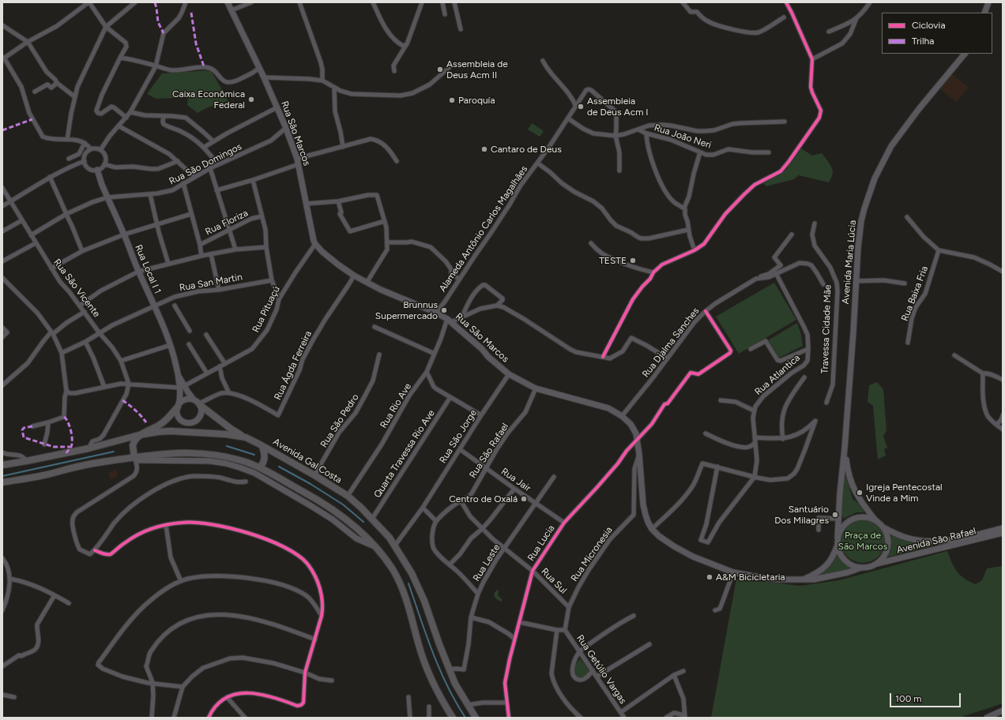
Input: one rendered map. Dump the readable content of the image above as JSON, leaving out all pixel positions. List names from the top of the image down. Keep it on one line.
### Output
{"streets":{"main road":["Rua São Marcos","Avenida Maria Lúcia","Rua Local I 1","Avenida Gal Costa","Avenida São Rafael"],"street":["Rua João Neri","Rua São Domingos","Rua Floriza","Alameda Antônio Carlos Magalhães","Rua San Martin","Rua São Vicente","Rua Baixa Fria","Rua Pituaçú","Travessa Cidade Mãe","Rua Djalma Sanches","Rua Ágda Ferreira","Rua Atlantica","Rua Rio Ave","Rua São Pedro","Rua São Jorge","Rua São Rafael","Quarta Travessa Rio Ave","Rua Jair","Rua Lucia","Rua Micronesia","Rua Leste","Rua Sul","Rua Getúlio Vargas"]},"crossings":[["Rua São Marcos","Rua São Domingos"],["Rua São Marcos","Alameda Antônio Carlos Magalhães"],["Rua São Marcos","Avenida Maria Lúcia"],["Rua São Marcos","Rua Pituaçú"],["Rua São Marcos","Rua Djalma Sanches"],["Rua São Marcos","Rua Ágda Ferreira"],["Rua São Marcos","Rua Rio Ave"],["Rua São Marcos","Rua São Jorge"],["Rua São Marcos","Rua São Rafael"],["Rua São Marcos","Avenida São Rafael"],["Rua São Marcos","Rua Lucia"],["Rua São Marcos","Rua Micronesia"],["Rua São Domingos","Rua Local I 1"],["Rua São Domingos","Rua São Vicente"],["Avenida Maria Lúcia","Avenida São Rafael"],["Rua Local I 1","Rua San Martin"],["Rua Local I 1","Rua Pituaçú"],["Rua San Martin","Rua São Vicente"],["Rua Djalma Sanches","Rua Atlantica"],["Rua Djalma Sanches","Rua Lucia"],["Rua Rio Ave","Avenida Gal Costa"],["Rua São Pedro","Avenida Gal Costa"],["Rua São Jorge","Avenida Gal Costa"],["Rua São Jorge","Rua Jair"],["Rua São Rafael","Rua Jair"],["Rua São Rafael","Rua Sul"],["Quarta Travessa Rio Ave","Avenida Gal Costa"],["Avenida Gal Costa","Rua Leste"],["Rua Jair","Rua Lucia"],["Rua Jair","Rua Leste"],["Rua Lucia","Rua Sul"],["Rua Micronesia","Rua Sul"],["Rua Micronesia","Rua Getúlio Vargas"],["Rua Leste","Rua Sul"]],"parks":["Praça de São Marcos"],"places":["Assembleia de Deus Acm II","Caixa Econômica Federal","Paroquía","Assembleia de Deus Acm I","Cantaro de Deus","TESTE","Brunnus Supermercado","Igreja Pentecostal Vinde a Mim","Centro de Oxalá","Santuário Dos Milagres","A&M Bicicletaria"],"legend":["Ciclovia","Trilha"],"scale_bar":"100 m"}
